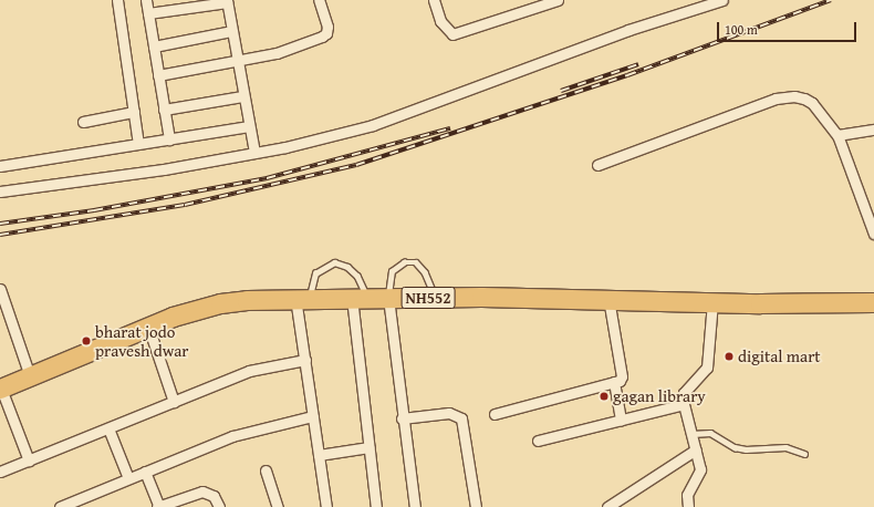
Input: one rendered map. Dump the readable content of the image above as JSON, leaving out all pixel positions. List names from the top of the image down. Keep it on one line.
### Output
{"streets":{"highway":["NH552"]},"places":["bharat jodo pravesh dwar","digital mart","gagan library"],"scale_bar":"100 m"}
